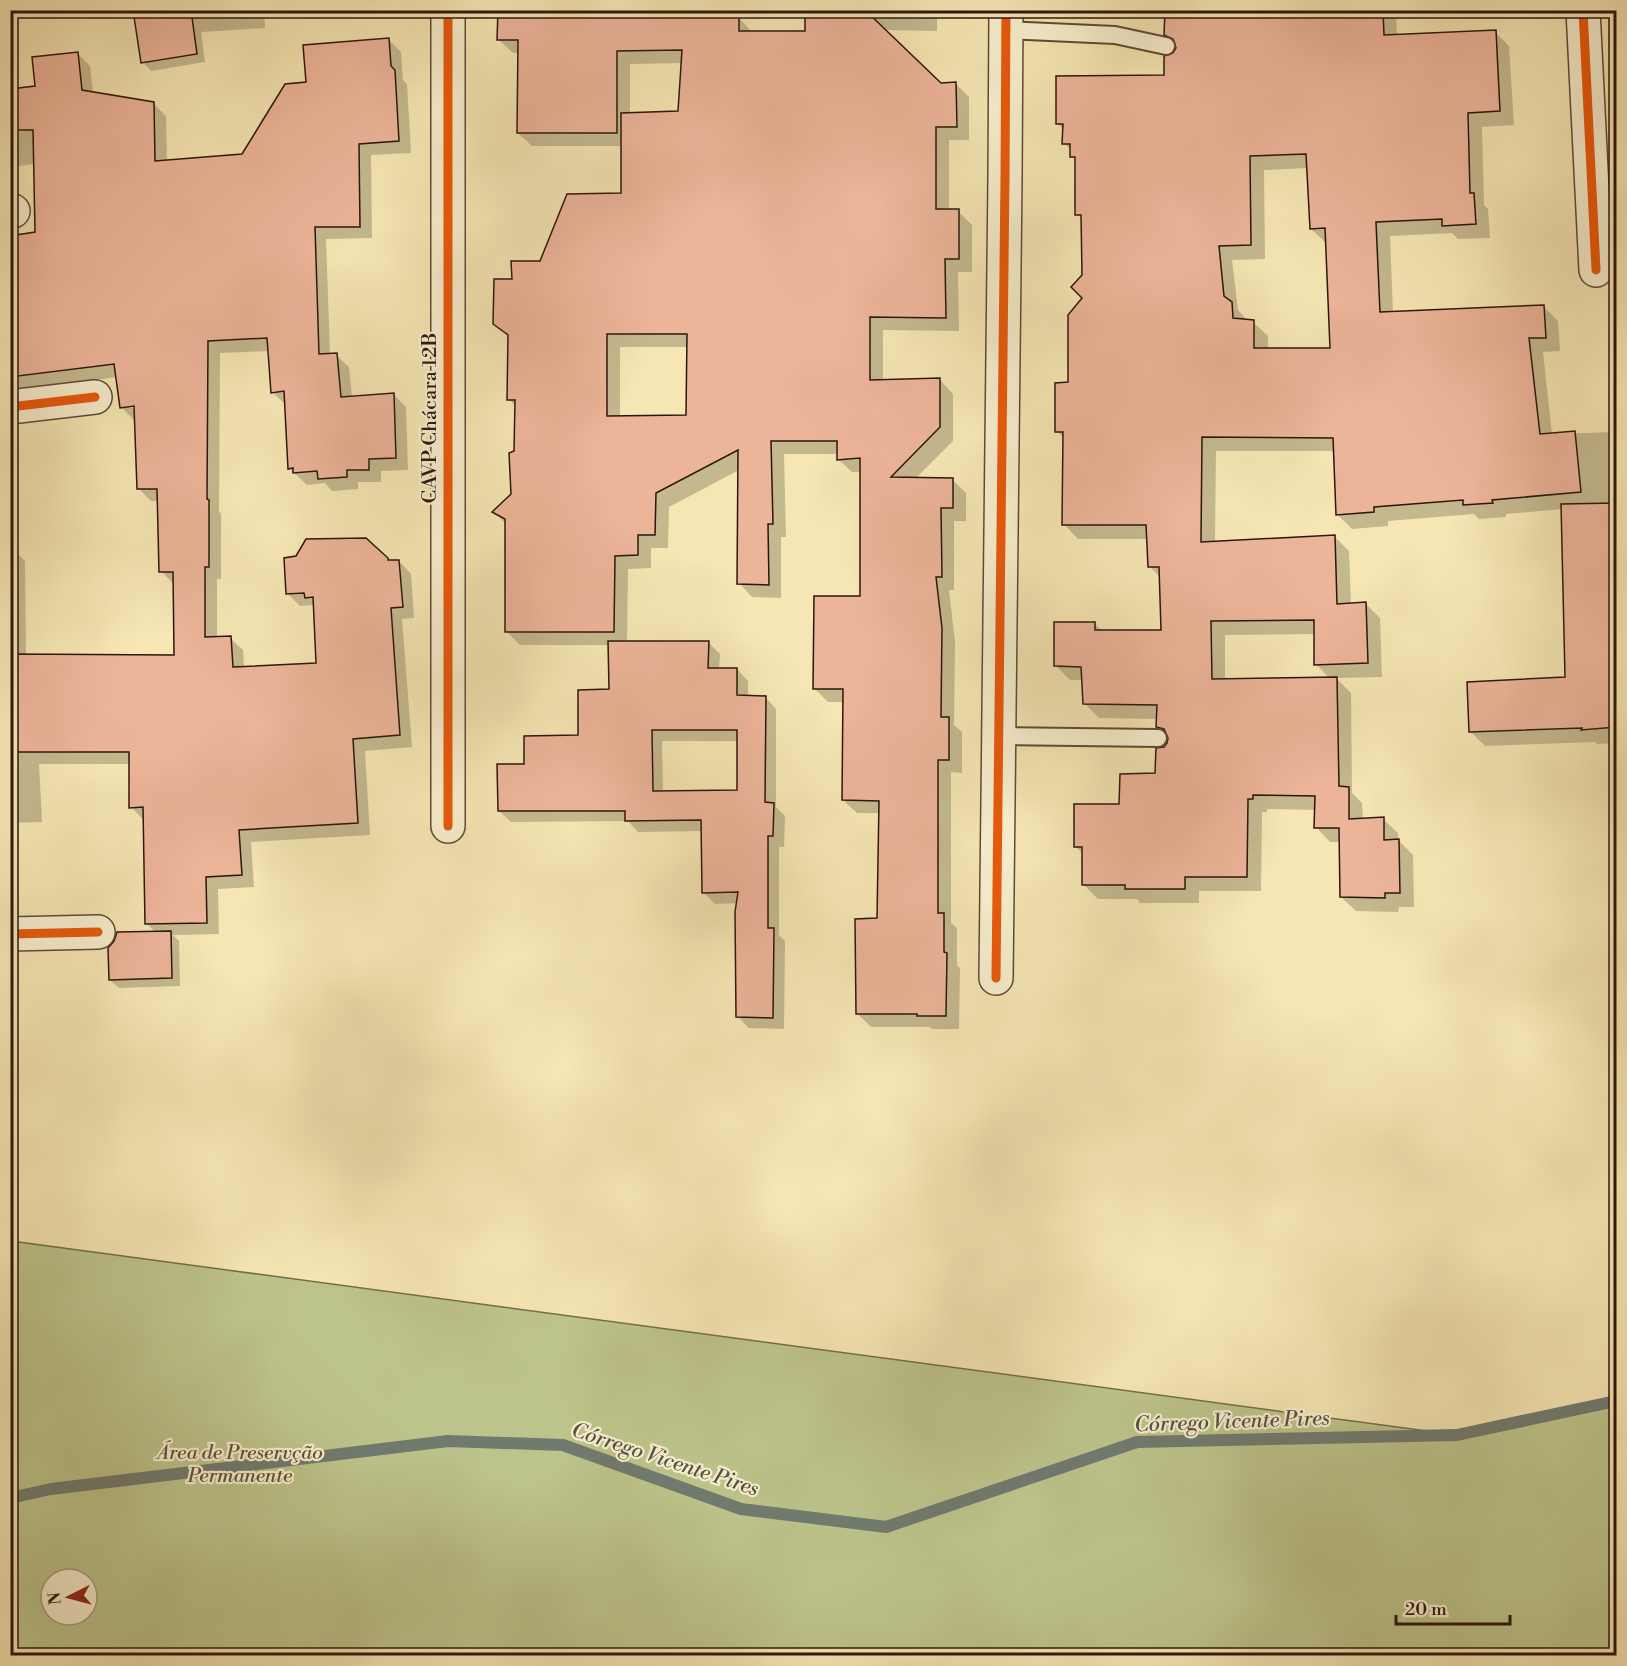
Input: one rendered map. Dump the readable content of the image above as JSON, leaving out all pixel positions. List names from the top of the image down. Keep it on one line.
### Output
{"streets":{"street":["CAVP Chácara 12B"]},"water":["Córrego Vicente Pires"],"parks":["Área de Preservção Permanente"],"scale_bar":"20 m","north":"left"}
